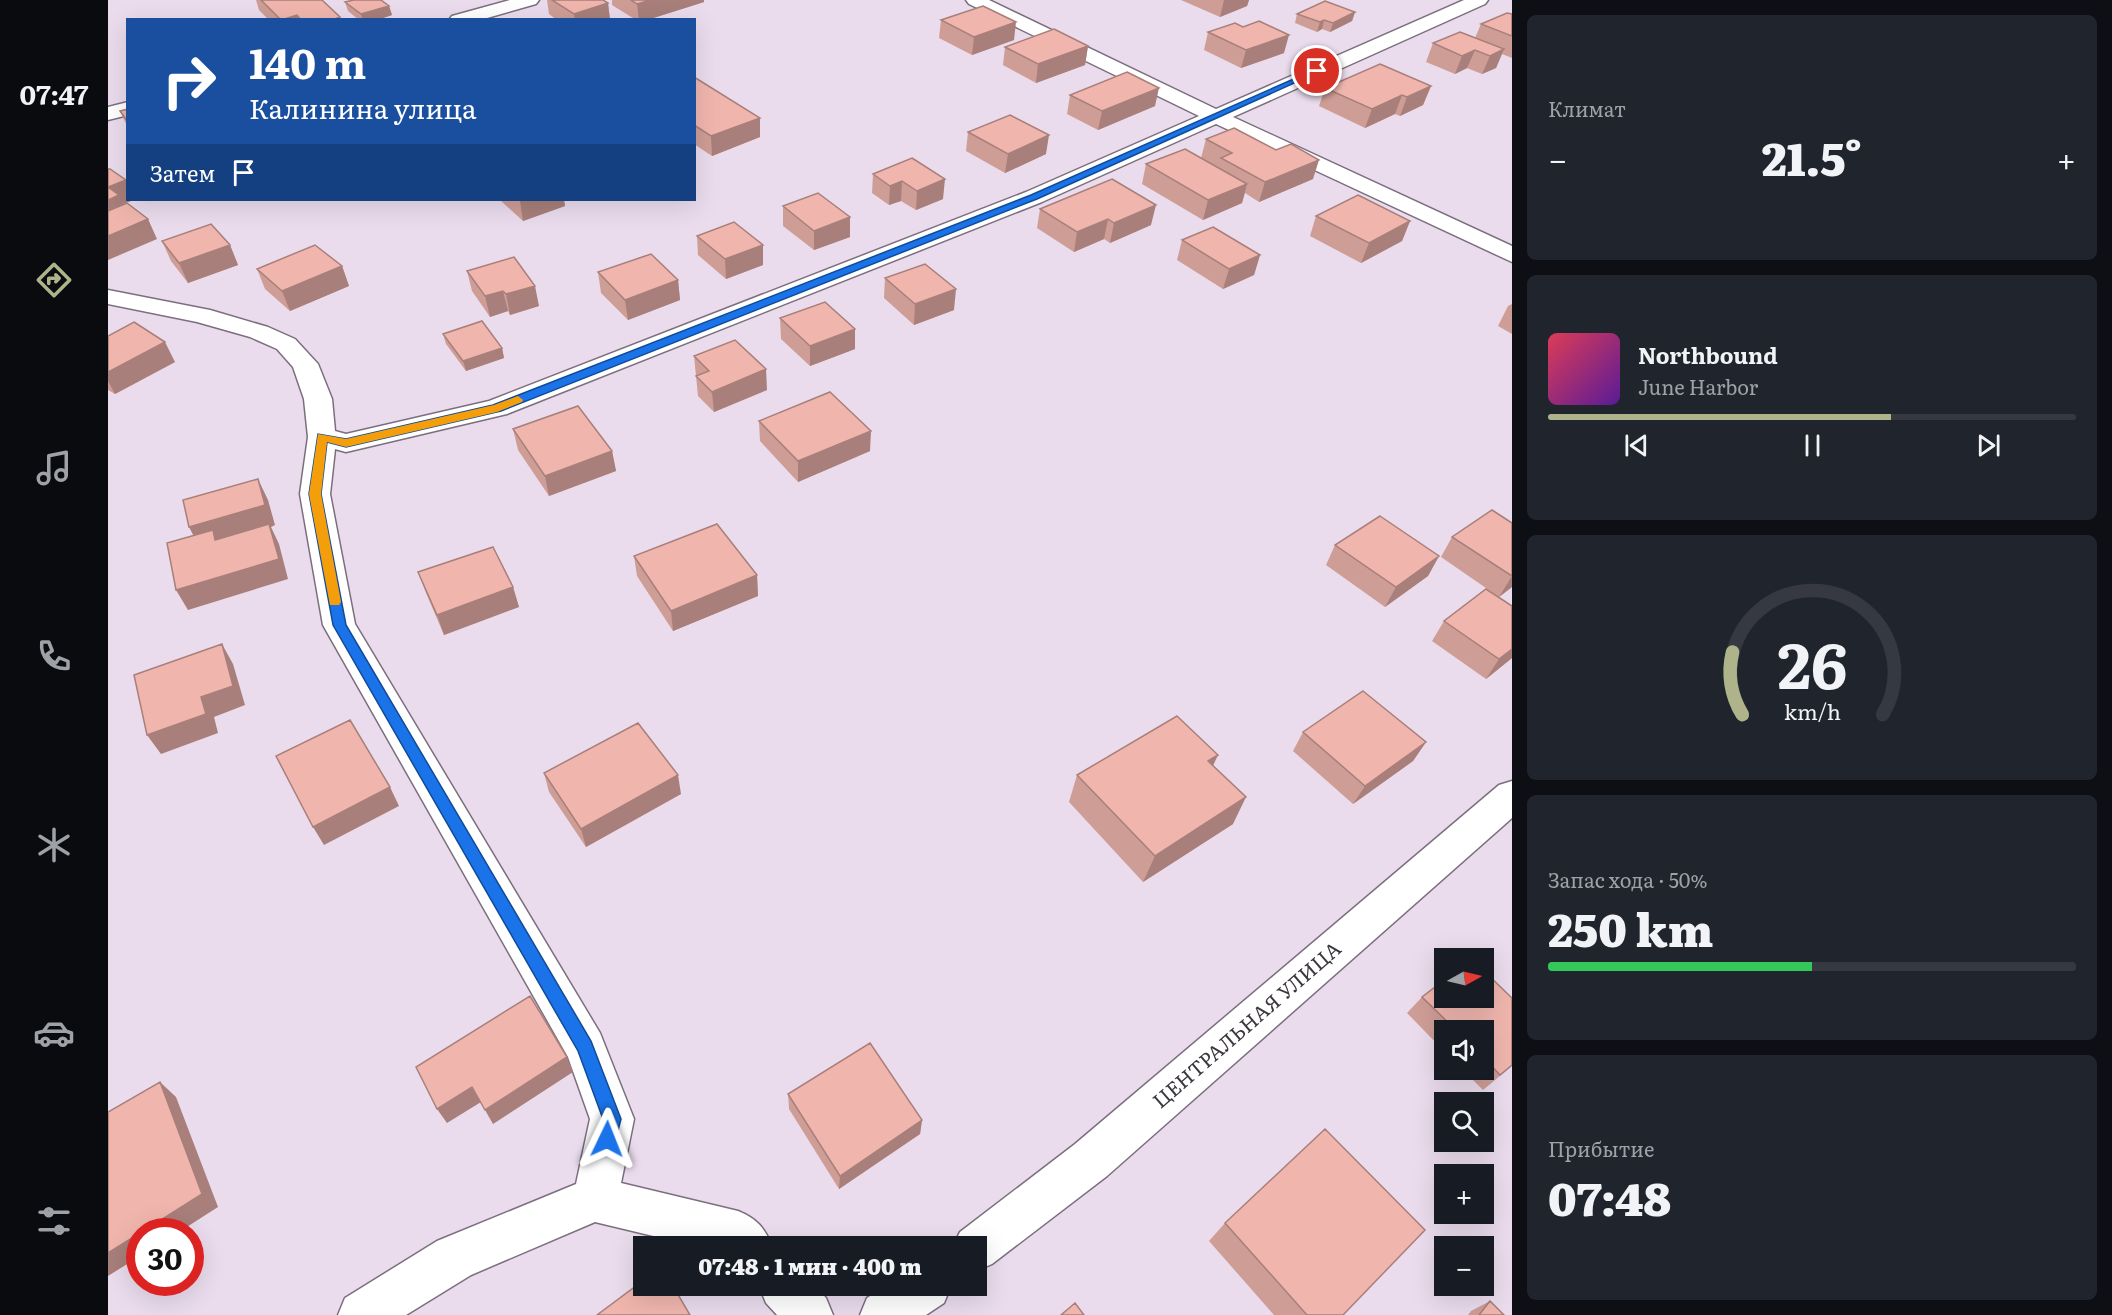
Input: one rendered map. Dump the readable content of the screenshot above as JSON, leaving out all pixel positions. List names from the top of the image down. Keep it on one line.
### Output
{"streets":{"street":["ЦЕНТРАЛЬНАЯ УЛИЦА"]},"north":"right","page":{"tabs":"07:47","tile":["Климат",["Запас хода · 50%","250 km"],["Прибытие","07:48"]],"turn":["140 m","Калинина улица"],"heat":["−","21.5°","+"],"then":"Затем","song":["Northbound","June Harbor"],"map_buttons":["+","−"],"limit":"30","trip":"07:48 · 1 мин · 400 m","gauge":["26","km/h"]}}
